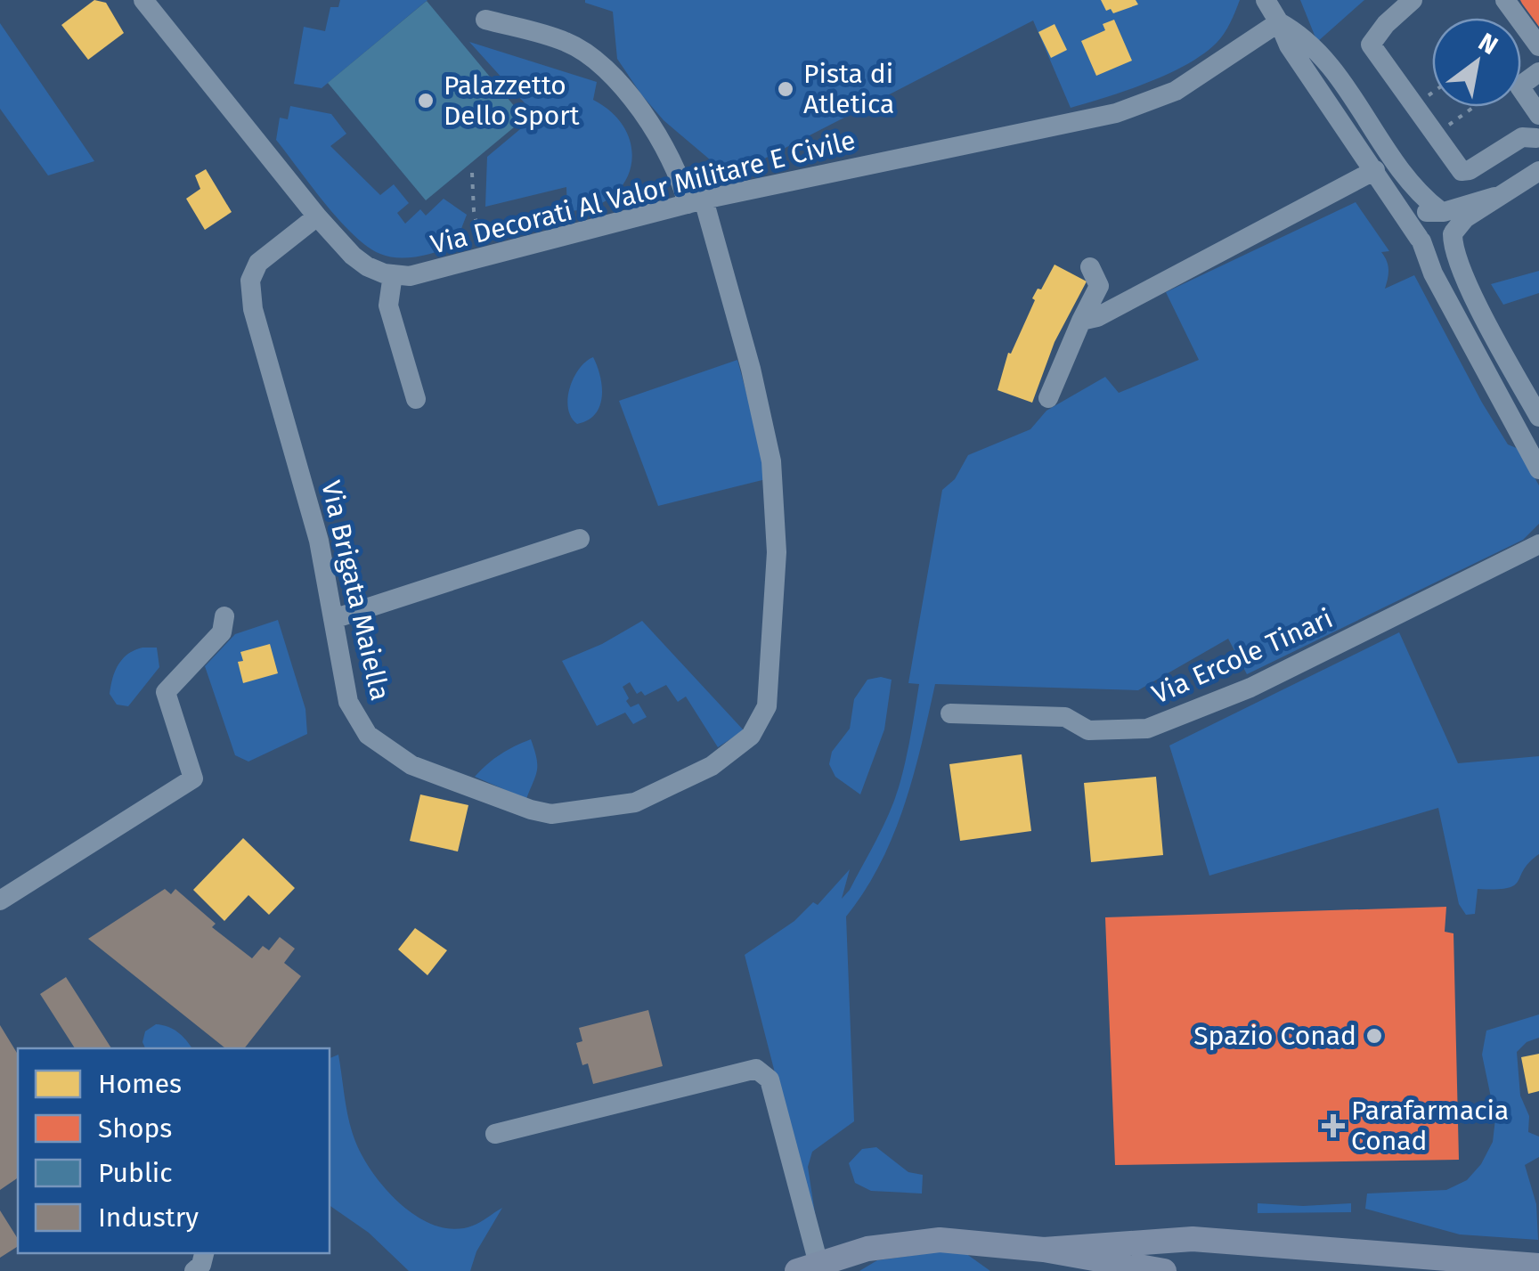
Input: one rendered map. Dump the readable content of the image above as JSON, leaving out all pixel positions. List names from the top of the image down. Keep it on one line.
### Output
{"streets":{"street":["Via Decorati Al Valor Militare E Civile","Via Brigata Maiella","Via Ercole Tinari"]},"crossings":[["Via Decorati Al Valor Militare E Civile","Via Brigata Maiella"]],"places":{"other":["Pista di Atletica","Palazzetto Dello Sport","Spazio Conad"],"health":["Parafarmacia Conad"]},"legend":["Homes","Shops","Public","Industry"],"north":"top right"}
